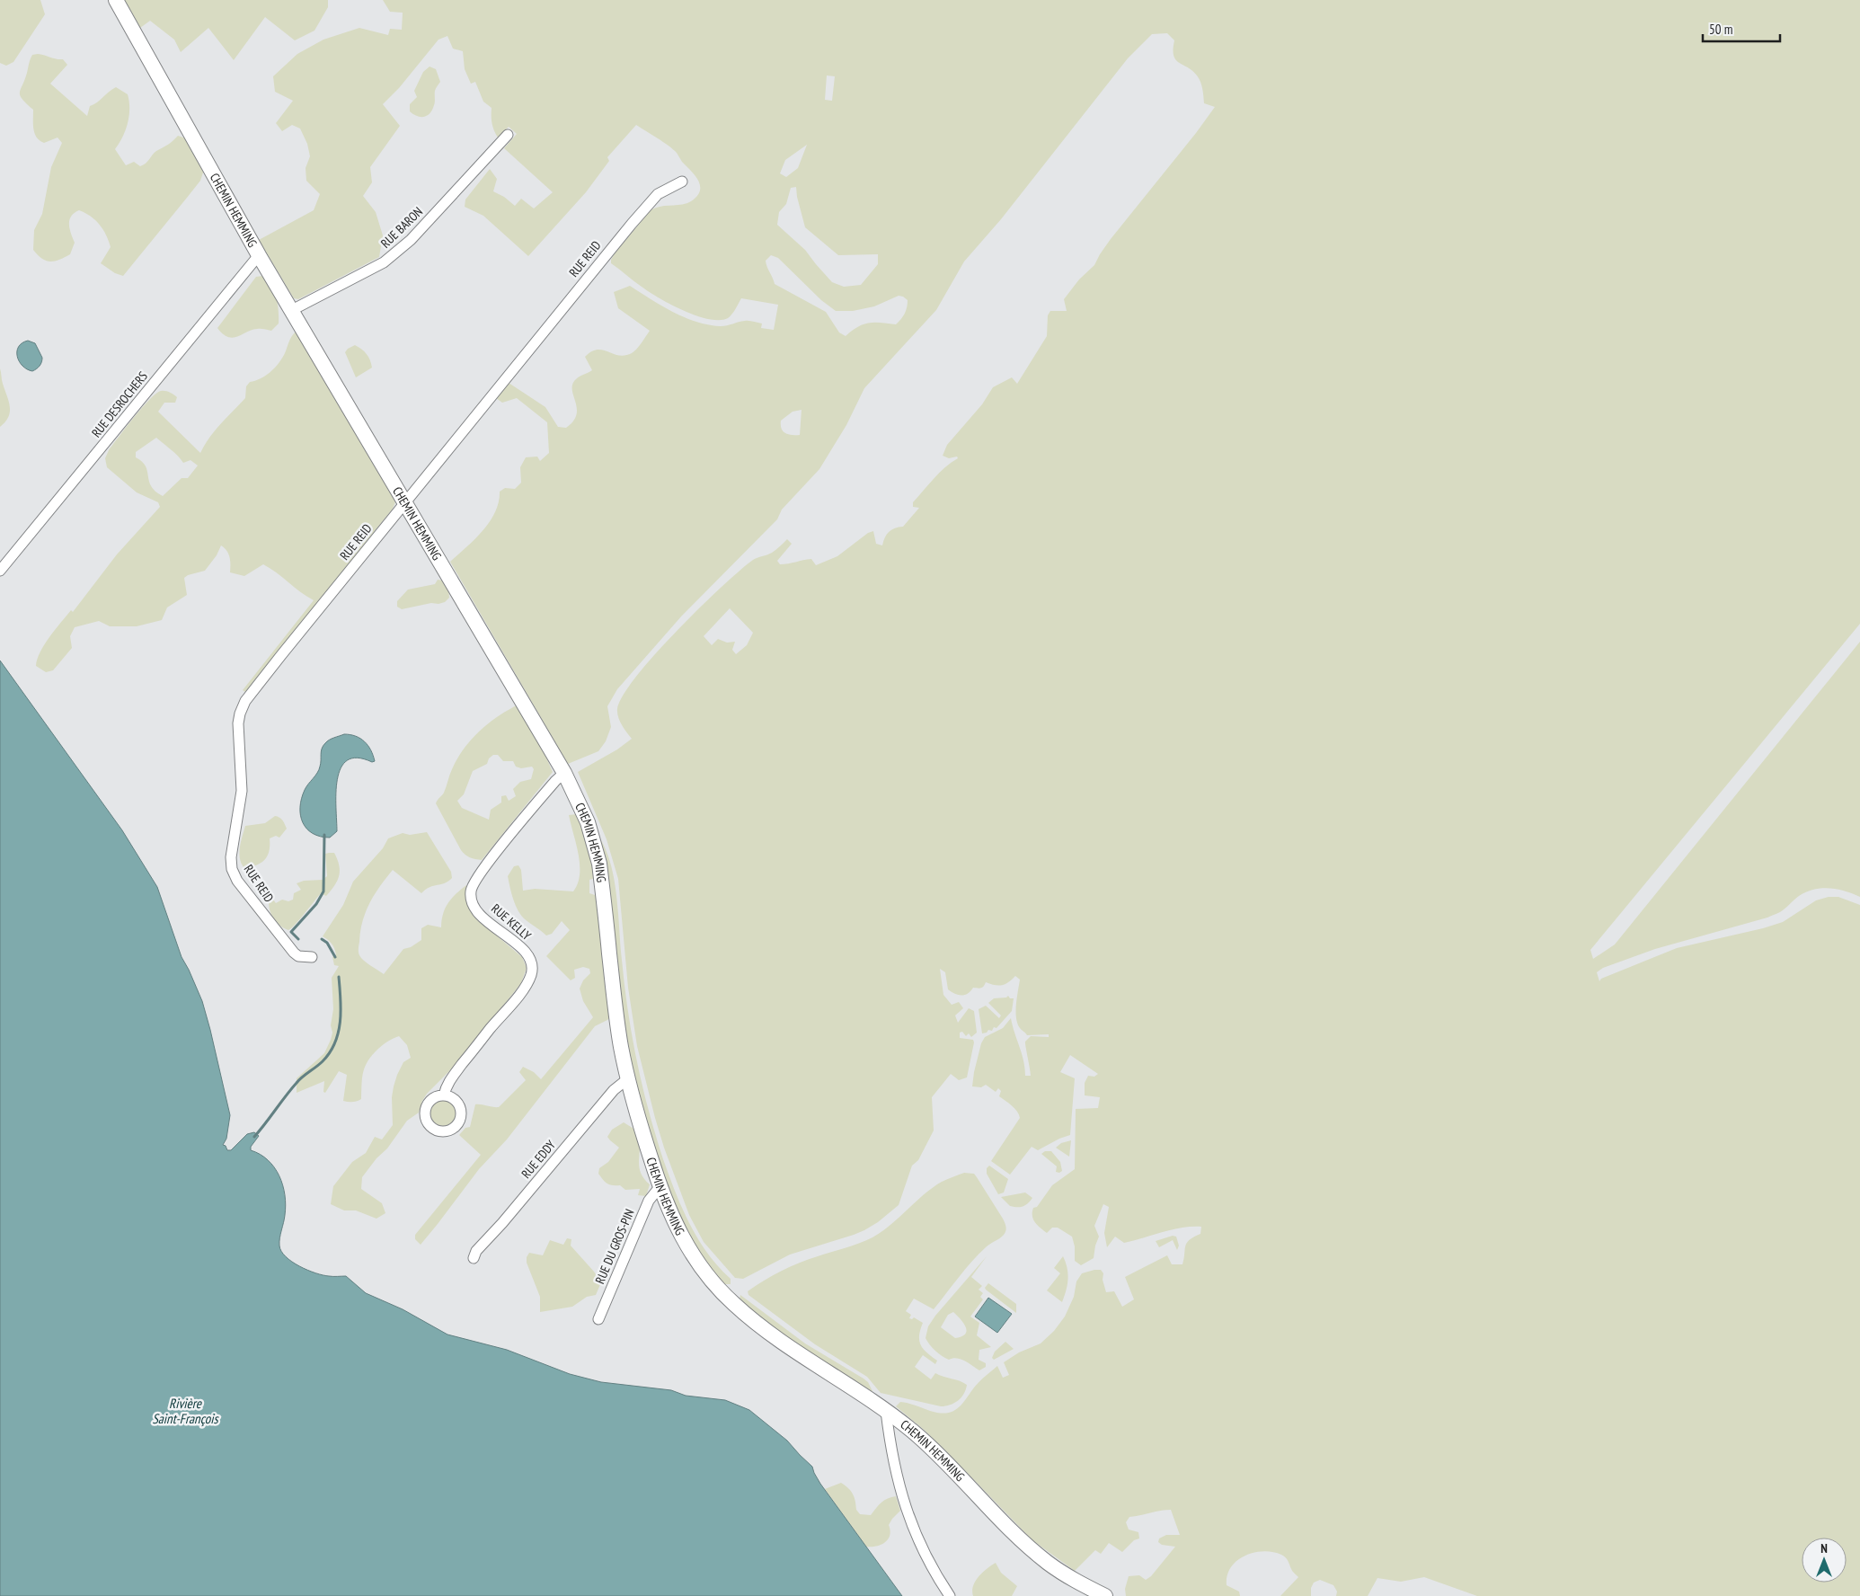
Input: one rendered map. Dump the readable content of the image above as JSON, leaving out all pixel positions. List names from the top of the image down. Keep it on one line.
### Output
{"streets":{"street":["CHEMIN HEMMING","RUE BARON","RUE REID","RUE DESROCHERS","RUE KELLY","RUE EDDY","RUE DU GROS-PIN"]},"crossings":[["CHEMIN HEMMING","RUE BARON"],["CHEMIN HEMMING","RUE REID"],["CHEMIN HEMMING","RUE DESROCHERS"],["CHEMIN HEMMING","RUE KELLY"],["CHEMIN HEMMING","RUE EDDY"],["CHEMIN HEMMING","RUE DU GROS-PIN"]],"water":["Rivière Saint-François"],"scale_bar":"50 m","north":"top"}
